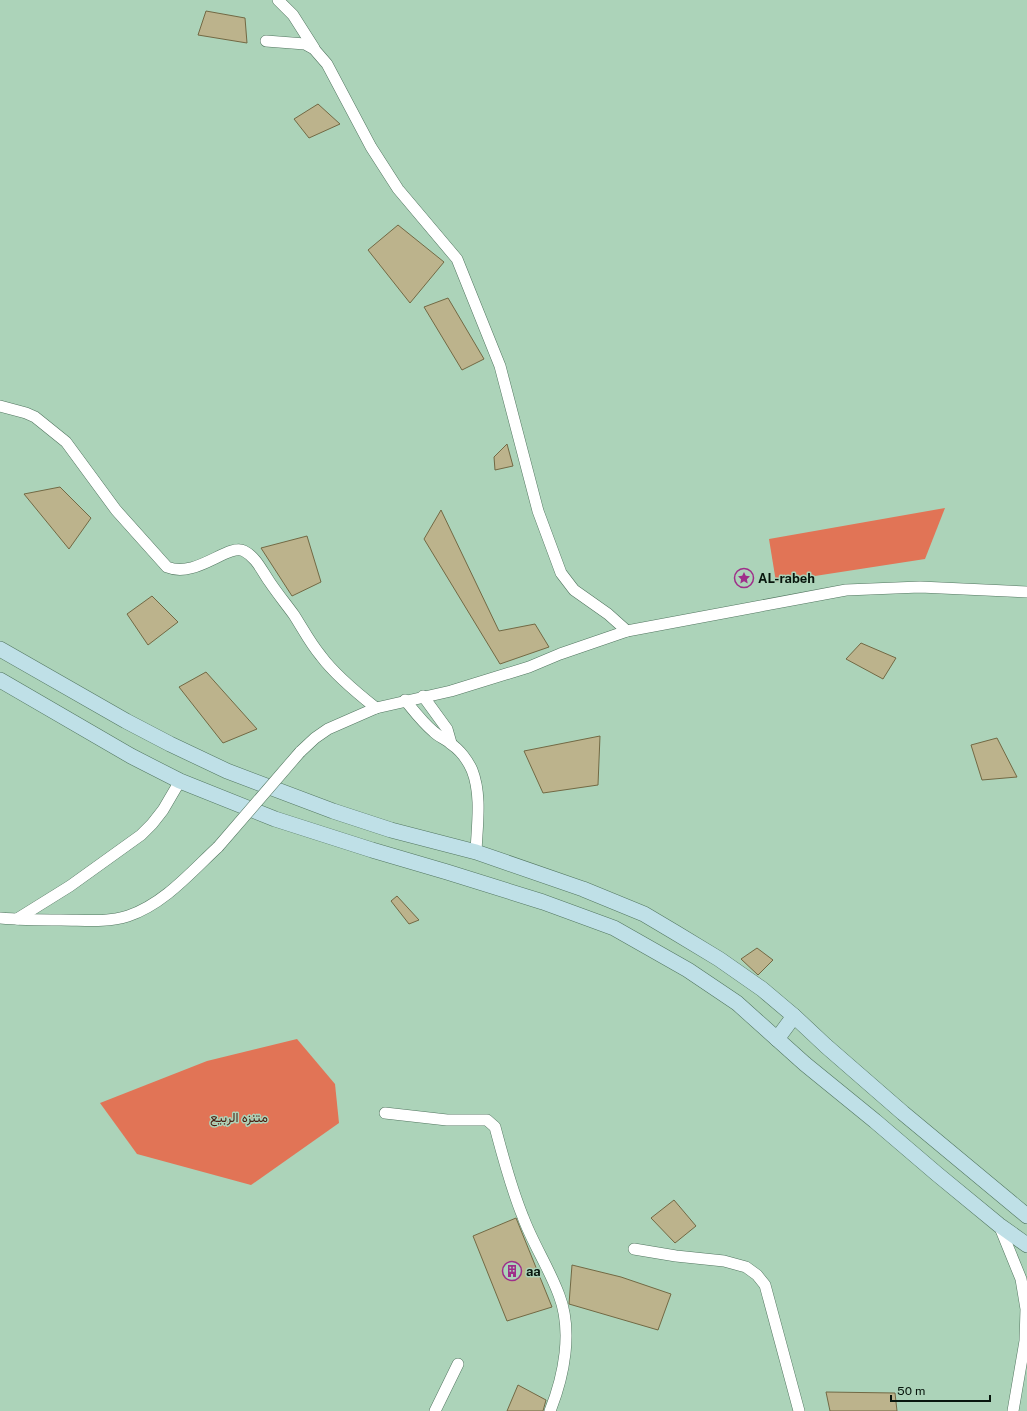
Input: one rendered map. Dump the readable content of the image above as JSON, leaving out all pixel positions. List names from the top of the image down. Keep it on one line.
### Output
{"parks":["متنزه الربيع"],"places":{"place":["AL-rabeh"],"building":["aa"]},"scale_bar":"50 m"}
